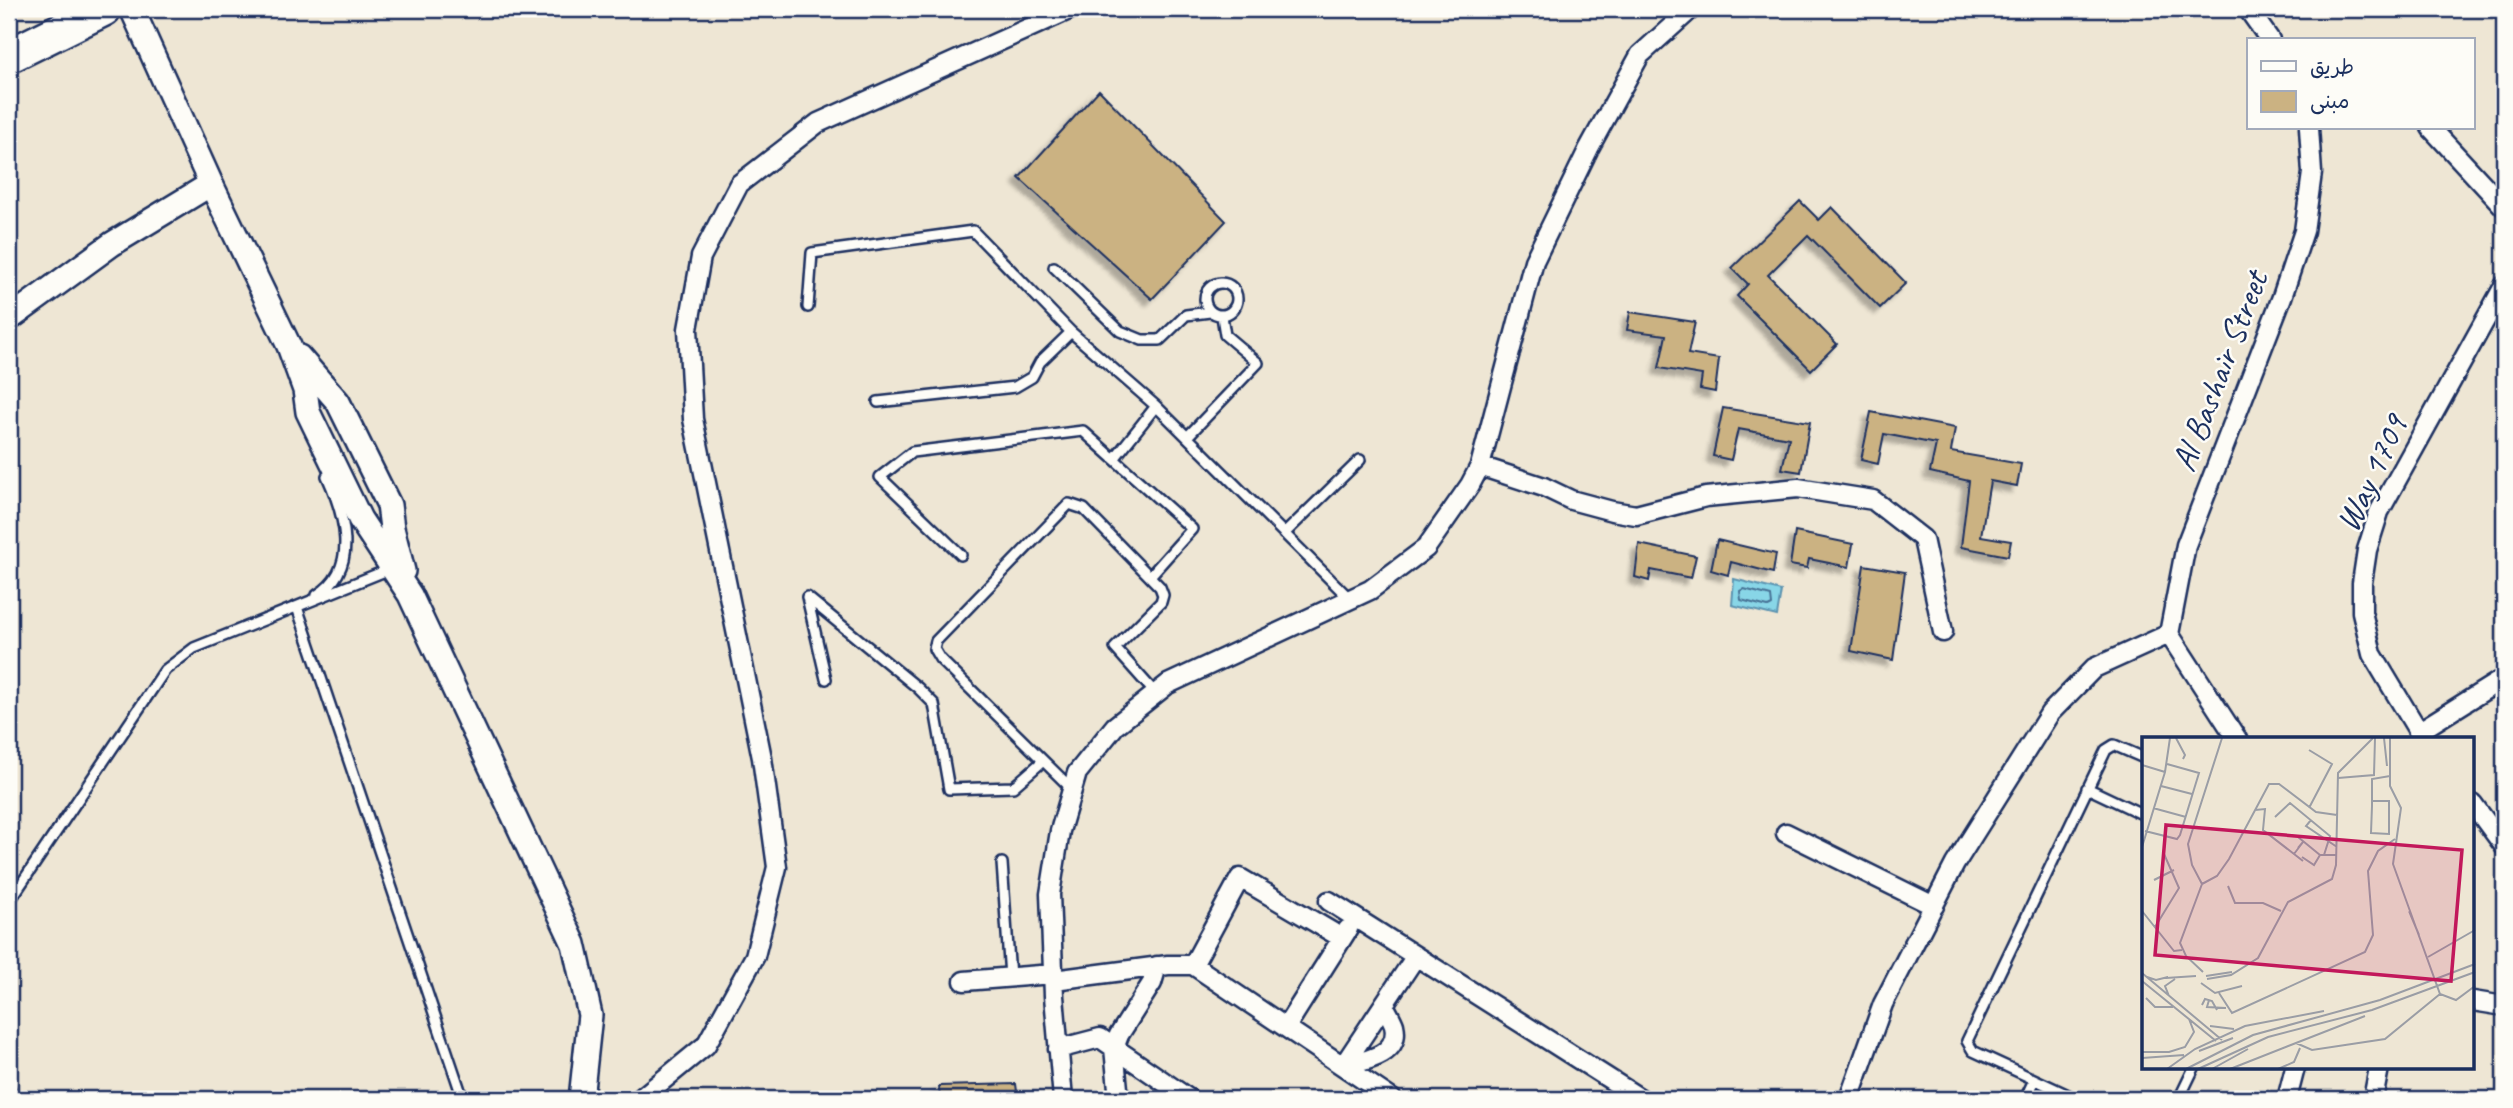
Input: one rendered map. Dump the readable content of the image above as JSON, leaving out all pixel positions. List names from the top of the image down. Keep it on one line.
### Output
{"streets":{"street":["Al Bashair Street","Way 1709"]},"legend":["طريق","مبنى"]}
